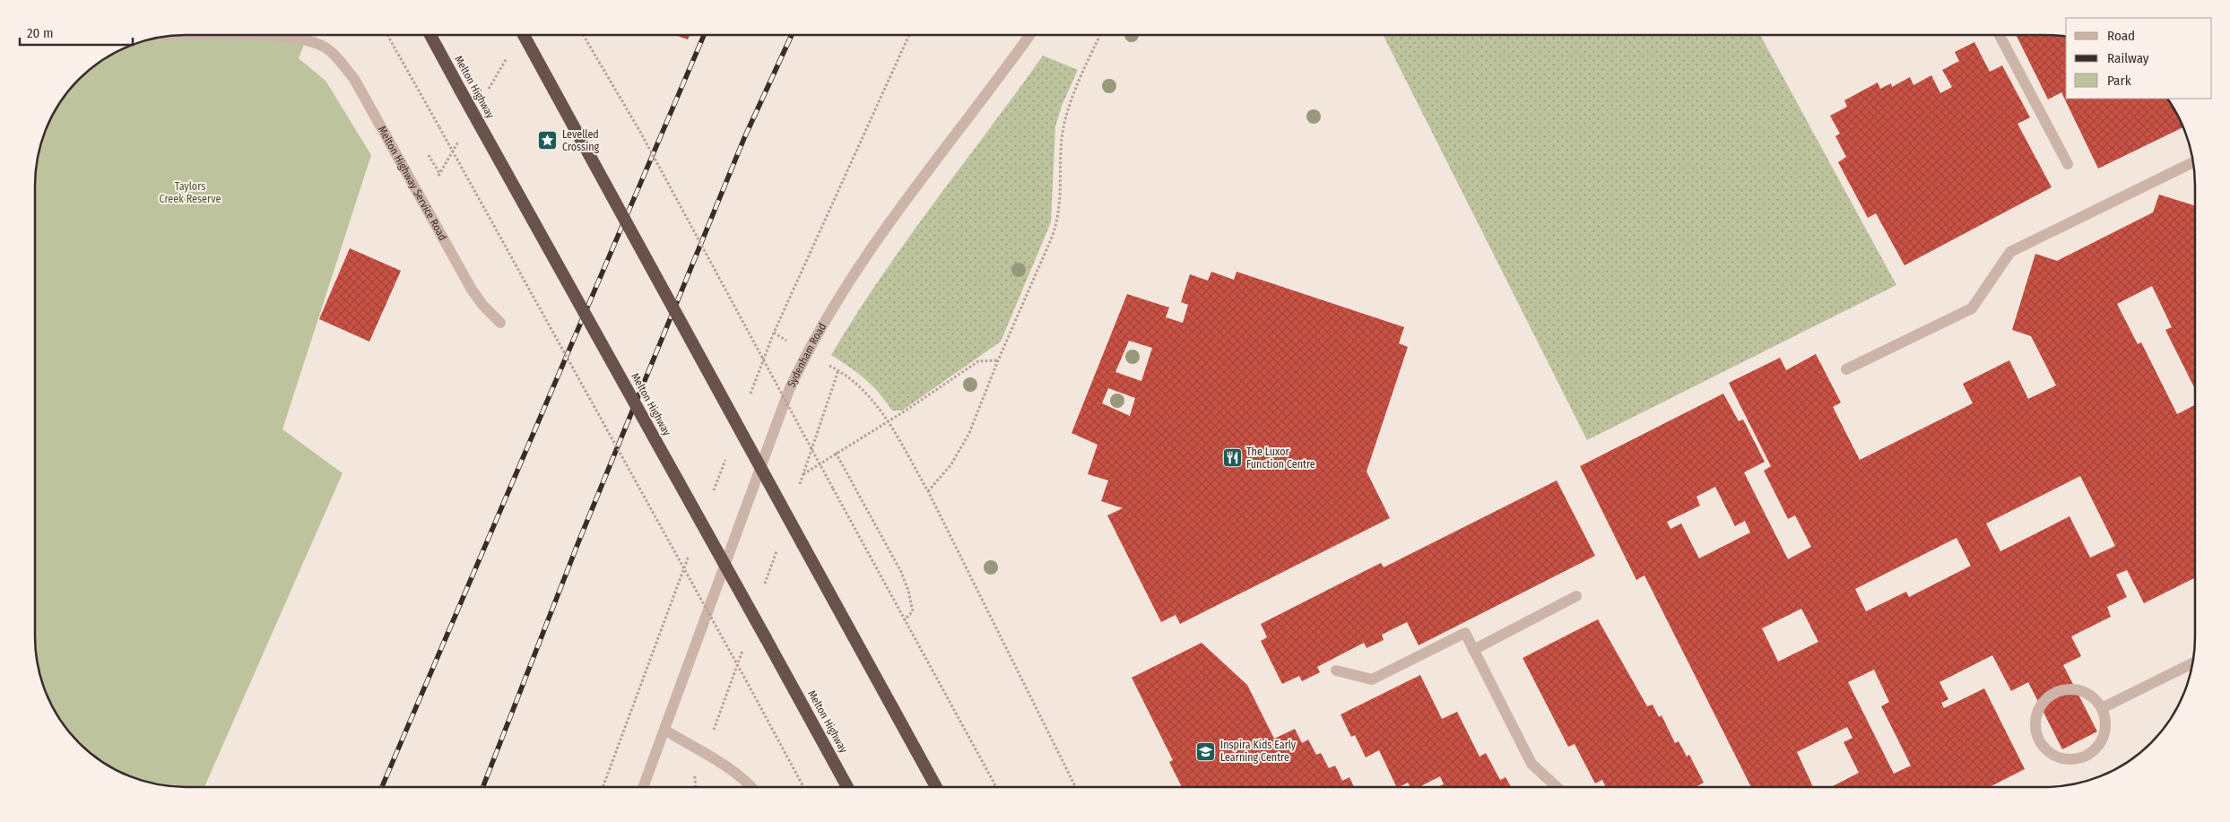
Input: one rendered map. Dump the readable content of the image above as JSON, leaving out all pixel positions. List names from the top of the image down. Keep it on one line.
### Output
{"streets":{"highway":["Melton Highway"],"street":["Melton Highway Service Road","Sydenham Road"]},"parks":["Taylors Creek Reserve"],"places":{"place":["Levelled Crossing"],"restaurant":["The Luxor Function Centre"],"school or university":["Inspira Kids Early Learning Centre"]},"legend":["Road","Railway","Park"],"scale_bar":"20 m"}
